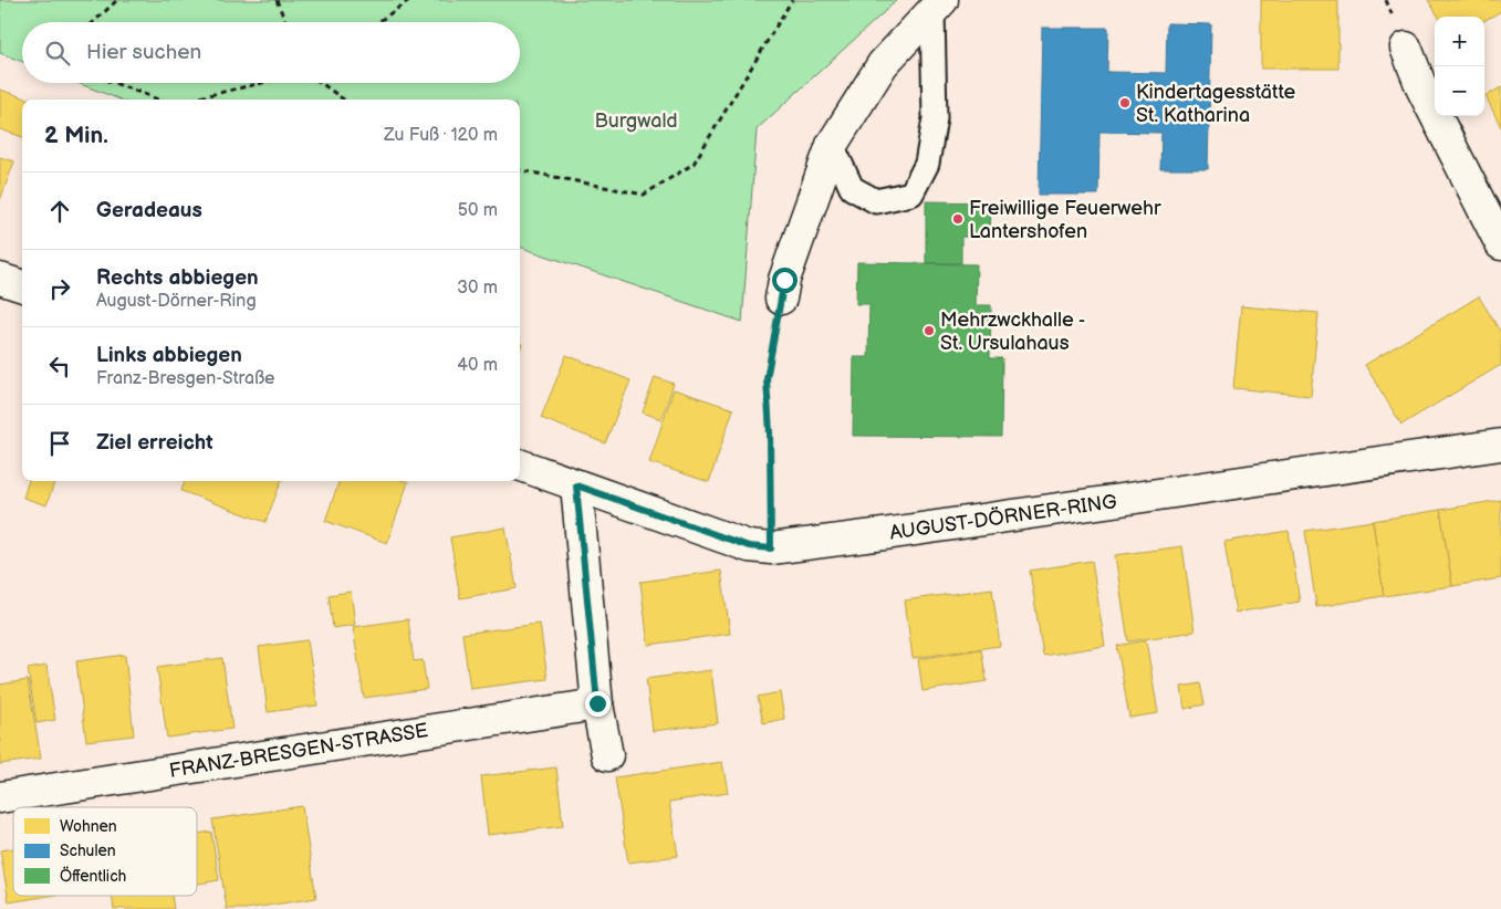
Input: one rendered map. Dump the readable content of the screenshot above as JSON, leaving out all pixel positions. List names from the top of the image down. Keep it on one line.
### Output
{"streets":{"street":["AUGUST-DÖRNER-RING","FRANZ-BRESGEN-STRASSE"]},"parks":["Burgwald"],"places":["Kindertagesstätte St. Katharina","Freiwillige Feuerwehr Lantershofen","Mehrzwckhalle - St. Ursulahaus"],"legend":["Wohnen","Schulen","Öffentlich"],"page":{"map_buttons":["+","−"],"search":"Hier suchen","heading":["2 Min.","Zu Fuß · 120 m"],"list":[["Geradeaus","50 m"],["Rechts abbiegen","August-Dörner-Ring","30 m"],["Links abbiegen","Franz-Bresgen-Straße","40 m"],"Ziel erreicht"]}}
